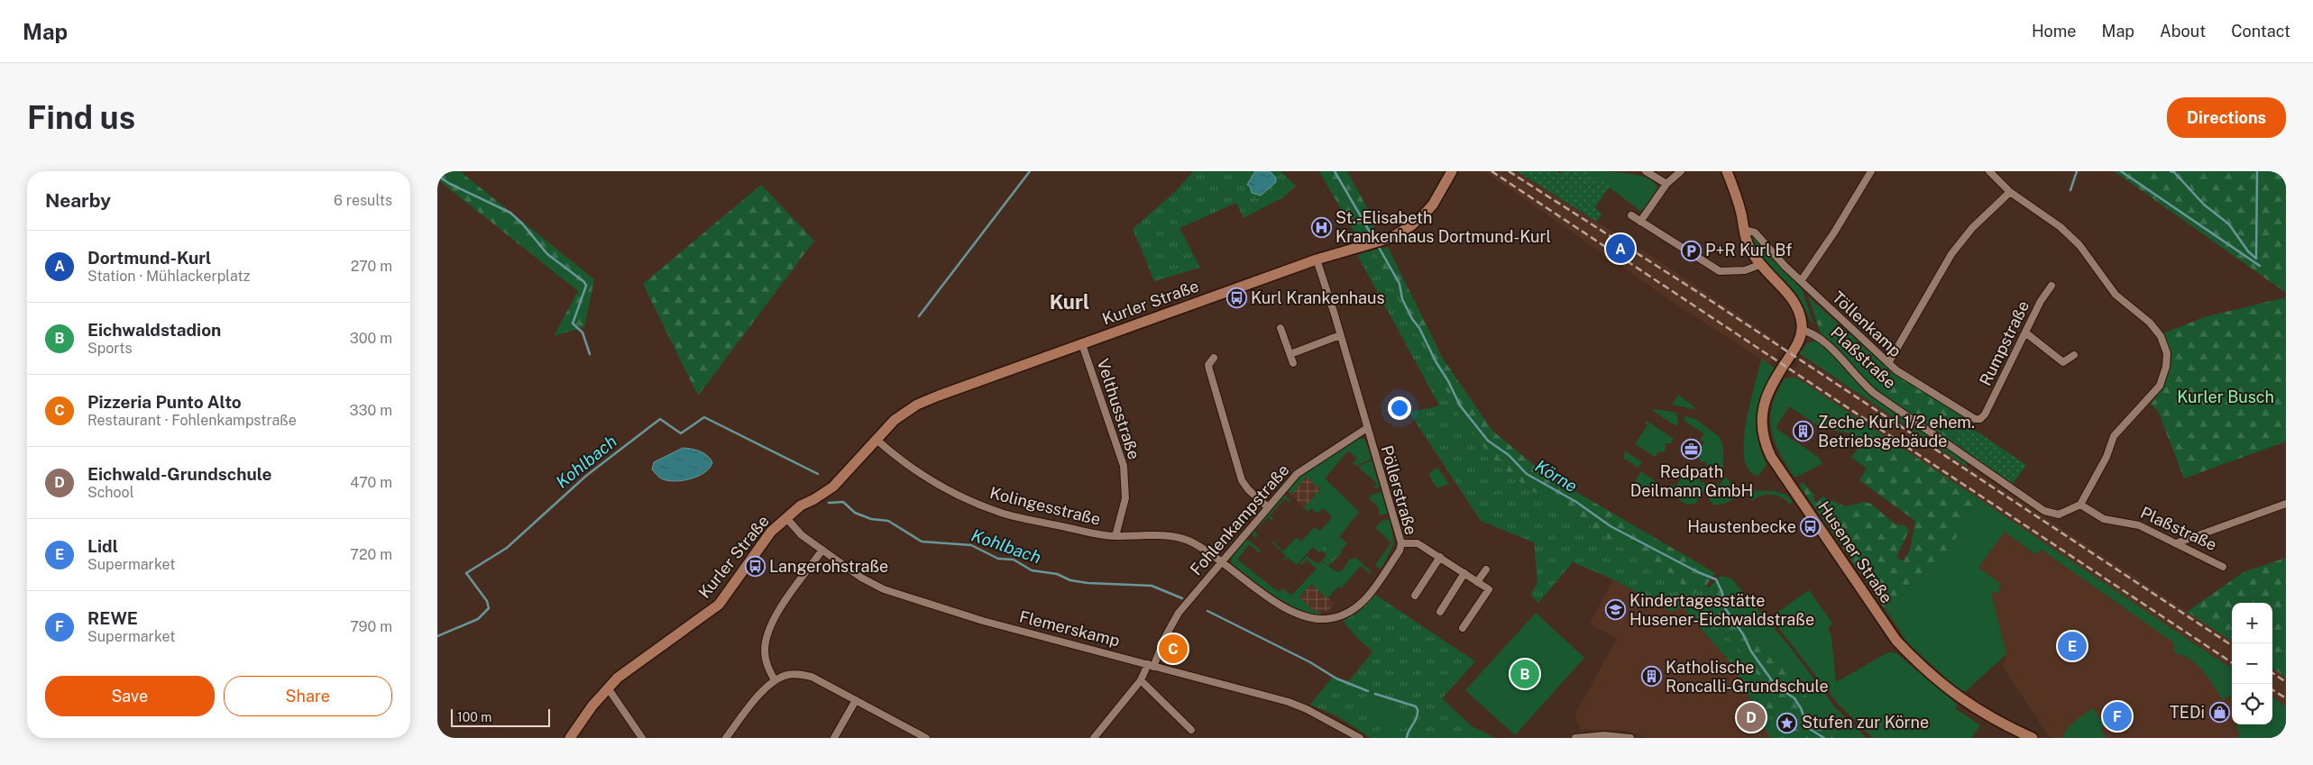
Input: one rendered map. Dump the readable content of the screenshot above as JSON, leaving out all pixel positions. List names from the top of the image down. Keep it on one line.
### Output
{"streets":{"main road":["Kurler Straße","Husener Straße"],"street":["Töllenkamp","Rumpstraße","Plaßstraße","Velthusstraße","Pöllerstraße","Kolingesstraße","Fohlenkampstraße","Flemerskamp"]},"crossings":[["Kurler Straße","Velthusstraße"],["Kurler Straße","Kolingesstraße"],["Kurler Straße","Flemerskamp"],["Töllenkamp","Rumpstraße"],["Plaßstraße","Husener Straße"],["Velthusstraße","Kolingesstraße"],["Pöllerstraße","Kolingesstraße"],["Pöllerstraße","Fohlenkampstraße"],["Kolingesstraße","Fohlenkampstraße"],["Fohlenkampstraße","Flemerskamp"]],"districts":["Kurl"],"water":["Kohlbach","Körne"],"parks":["Kurler Busch"],"places":{"hospital":["St.-Elisabeth Krankenhaus Dortmund-Kurl"],"parking":["P+R Kurl Bf"],"bus stop":["Kurl Krankenhaus","Haustenbecke","Langerohstraße"],"building":["Zeche Kurl 1/2 ehem. Betriebsgebäude","Katholische Roncalli-Grundschule"],"office":["Redpath Deilmann GmbH"],"school or university":["Kindertagesstätte Husener-Eichwaldstraße"],"shop":["TEDi"],"place":["Stufen zur Körne"]},"scale_bar":"100 m","page":{"header":"Map","nav":["Home","Map","About","Contact"],"buttons":["Directions",["Save","Share"]],"title":"Find us","heading":["Nearby","6 results"],"list":[{"mark":"A","name":"Dortmund-Kurl","note":"Station · Mühlackerplatz","value":"270 m"},{"mark":"B","name":"Eichwaldstadion","note":"Sports","value":"300 m"},{"mark":"C","name":"Pizzeria Punto Alto","note":"Restaurant · Fohlenkampstraße","value":"330 m"},{"mark":"D","name":"Eichwald-Grundschule","note":"School","value":"470 m"},{"mark":"E","name":"Lidl","note":"Supermarket","value":"720 m"},{"mark":"F","name":"REWE","note":"Supermarket","value":"790 m"}],"pins":["A","E","C","B","F","D"],"map_buttons":["+","−"],"scale":"100 m"}}
